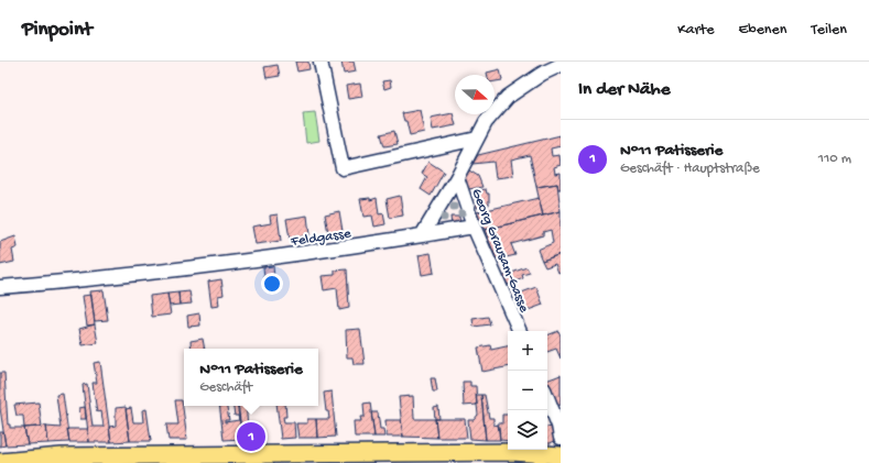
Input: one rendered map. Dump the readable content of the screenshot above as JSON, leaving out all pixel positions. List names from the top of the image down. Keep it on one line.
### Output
{"streets":{"street":["Feldgasse","Georg Grausam-Gasse"]},"crossings":[["Feldgasse","Georg Grausam-Gasse"]],"north":"right","page":{"header":"Pinpoint","nav":["Karte","Ebenen","Teilen"],"heading":"In der Nähe","list":[{"mark":"1","name":"N°11 Patisserie","note":"Geschäft · Hauptstraße","value":"110 m"}],"map_buttons":["+","−"],"popup":["N°11 Patisserie","Geschäft"],"pins":"1"}}
